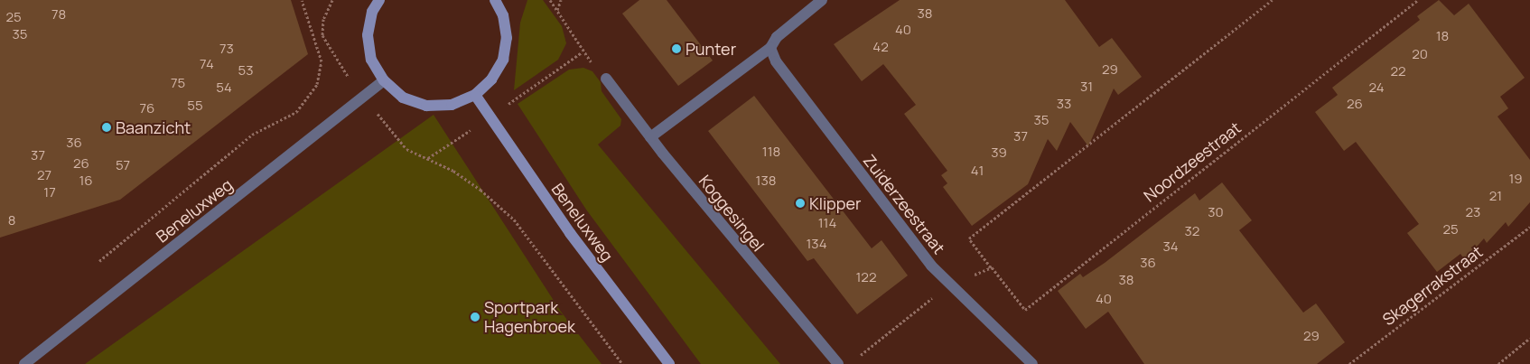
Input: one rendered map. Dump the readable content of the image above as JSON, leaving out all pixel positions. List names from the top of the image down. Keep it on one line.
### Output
{"streets":{"street":["Zuiderzeestraat","Beneluxweg","Koggesingel"],"path":["Noordzeestraat","Skagerrakstraat"]},"places":["Punter","Baanzicht","Klipper","Sportpark Hagenbroek"],"house_numbers":["38","78","25","40","35","18","42","73","20","74","29","53","22","75","31","54","24","33","26","55","76","35","37","36","118","39","37","26","57","41","27","19","16","138","17","21","30","23","8","114","25","32","134","34","36","122","38","40","29"]}
